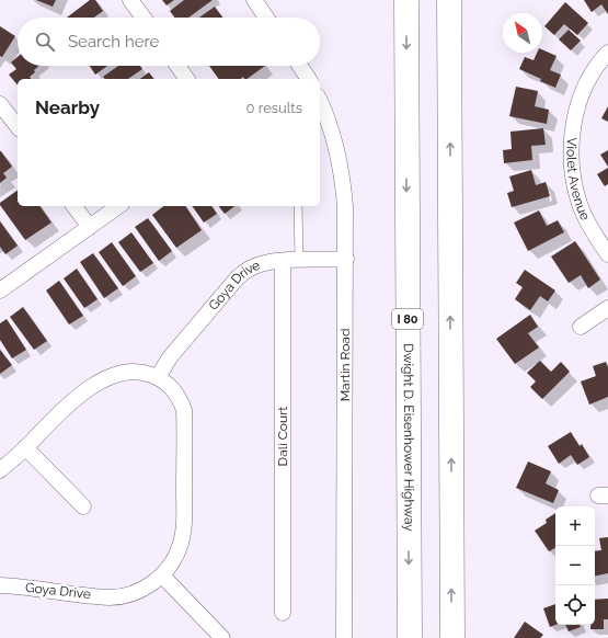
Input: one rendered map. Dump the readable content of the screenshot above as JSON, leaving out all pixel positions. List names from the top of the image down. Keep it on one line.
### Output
{"streets":{"highway":["I 80","Dwight D. Eisenhower Highway"],"street":["Violet Avenue","Goya Drive","Martin Road","Dali Court"]},"crossings":[["Goya Drive","Martin Road"],["Goya Drive","Dali Court"]],"north":"top left","page":{"search":"Search here","heading":["Nearby","0 results"],"map_buttons":["+","−"]}}
